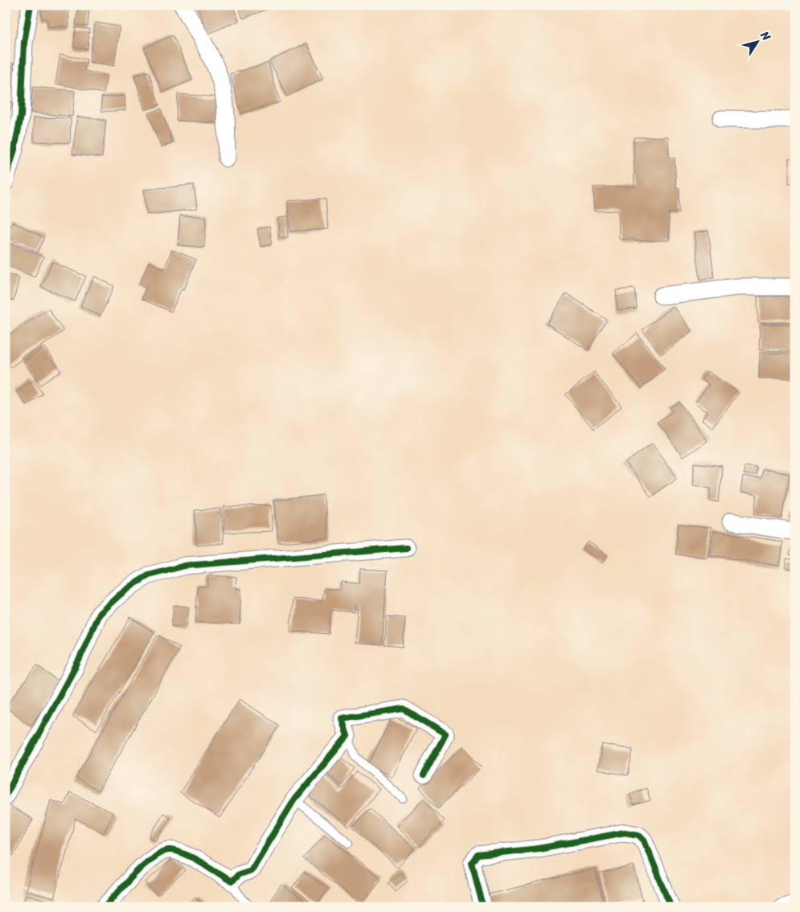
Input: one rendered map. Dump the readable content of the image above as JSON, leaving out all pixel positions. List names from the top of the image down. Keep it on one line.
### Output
{"north":"top right"}
